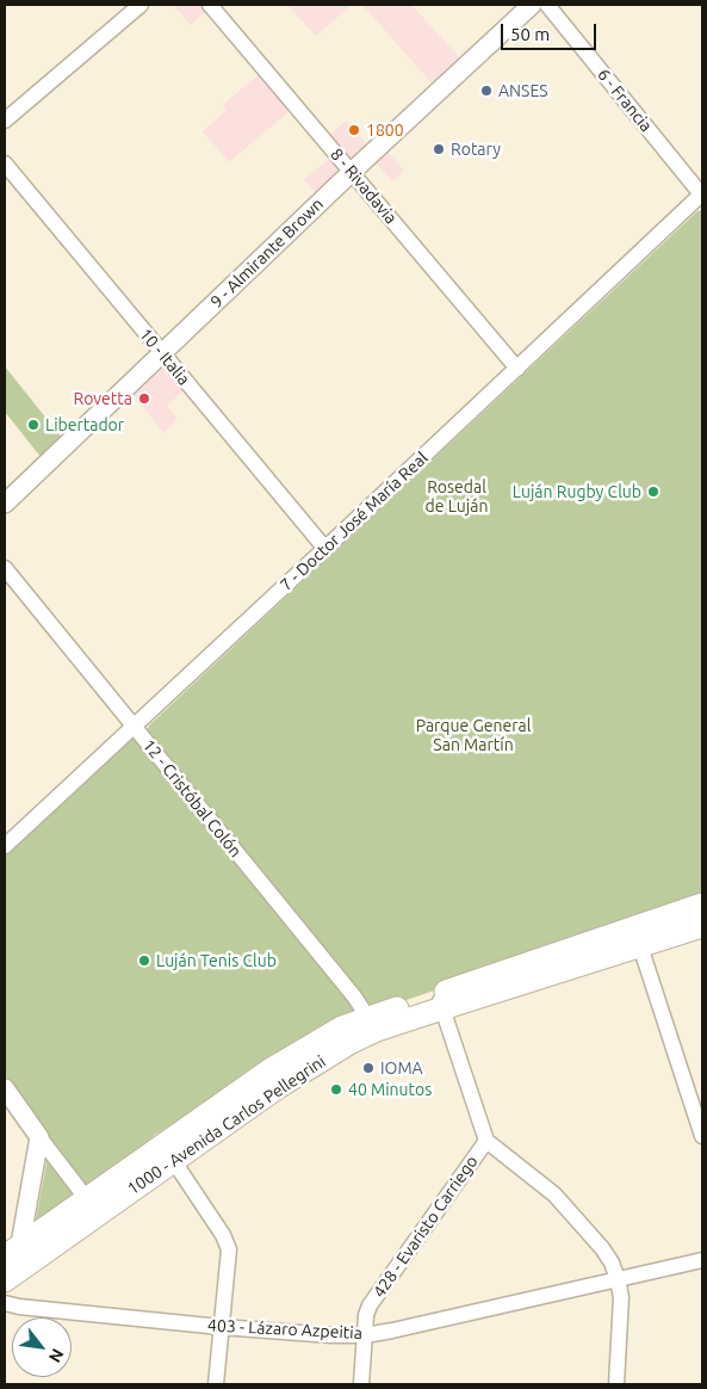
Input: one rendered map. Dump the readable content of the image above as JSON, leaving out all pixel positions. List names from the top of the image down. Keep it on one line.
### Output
{"streets":{"main road":["1000 - Avenida Carlos Pellegrini"],"street":["6 - Francia","8 - Rivadavia","9 - Almirante Brown","10 - Italia","7 - Doctor José María Real","12 - Cristóbal Colón","428 - Evaristo Carriego","403 - Lázaro Azpeitia"]},"crossings":[["6 - Francia","7 - Doctor José María Real"],["8 - Rivadavia","9 - Almirante Brown"],["8 - Rivadavia","7 - Doctor José María Real"],["9 - Almirante Brown","10 - Italia"],["10 - Italia","7 - Doctor José María Real"],["7 - Doctor José María Real","12 - Cristóbal Colón"],["12 - Cristóbal Colón","1000 - Avenida Carlos Pellegrini"],["428 - Evaristo Carriego","403 - Lázaro Azpeitia"]],"parks":["Rosedal de Luján","Parque General San Martín"],"places":["ANSES","1800","Rotary","Rovetta","Libertador","Luján Rugby Club","Luján Tenis Club","IOMA","40 Minutos"],"scale_bar":"50 m","north":"bottom right"}
